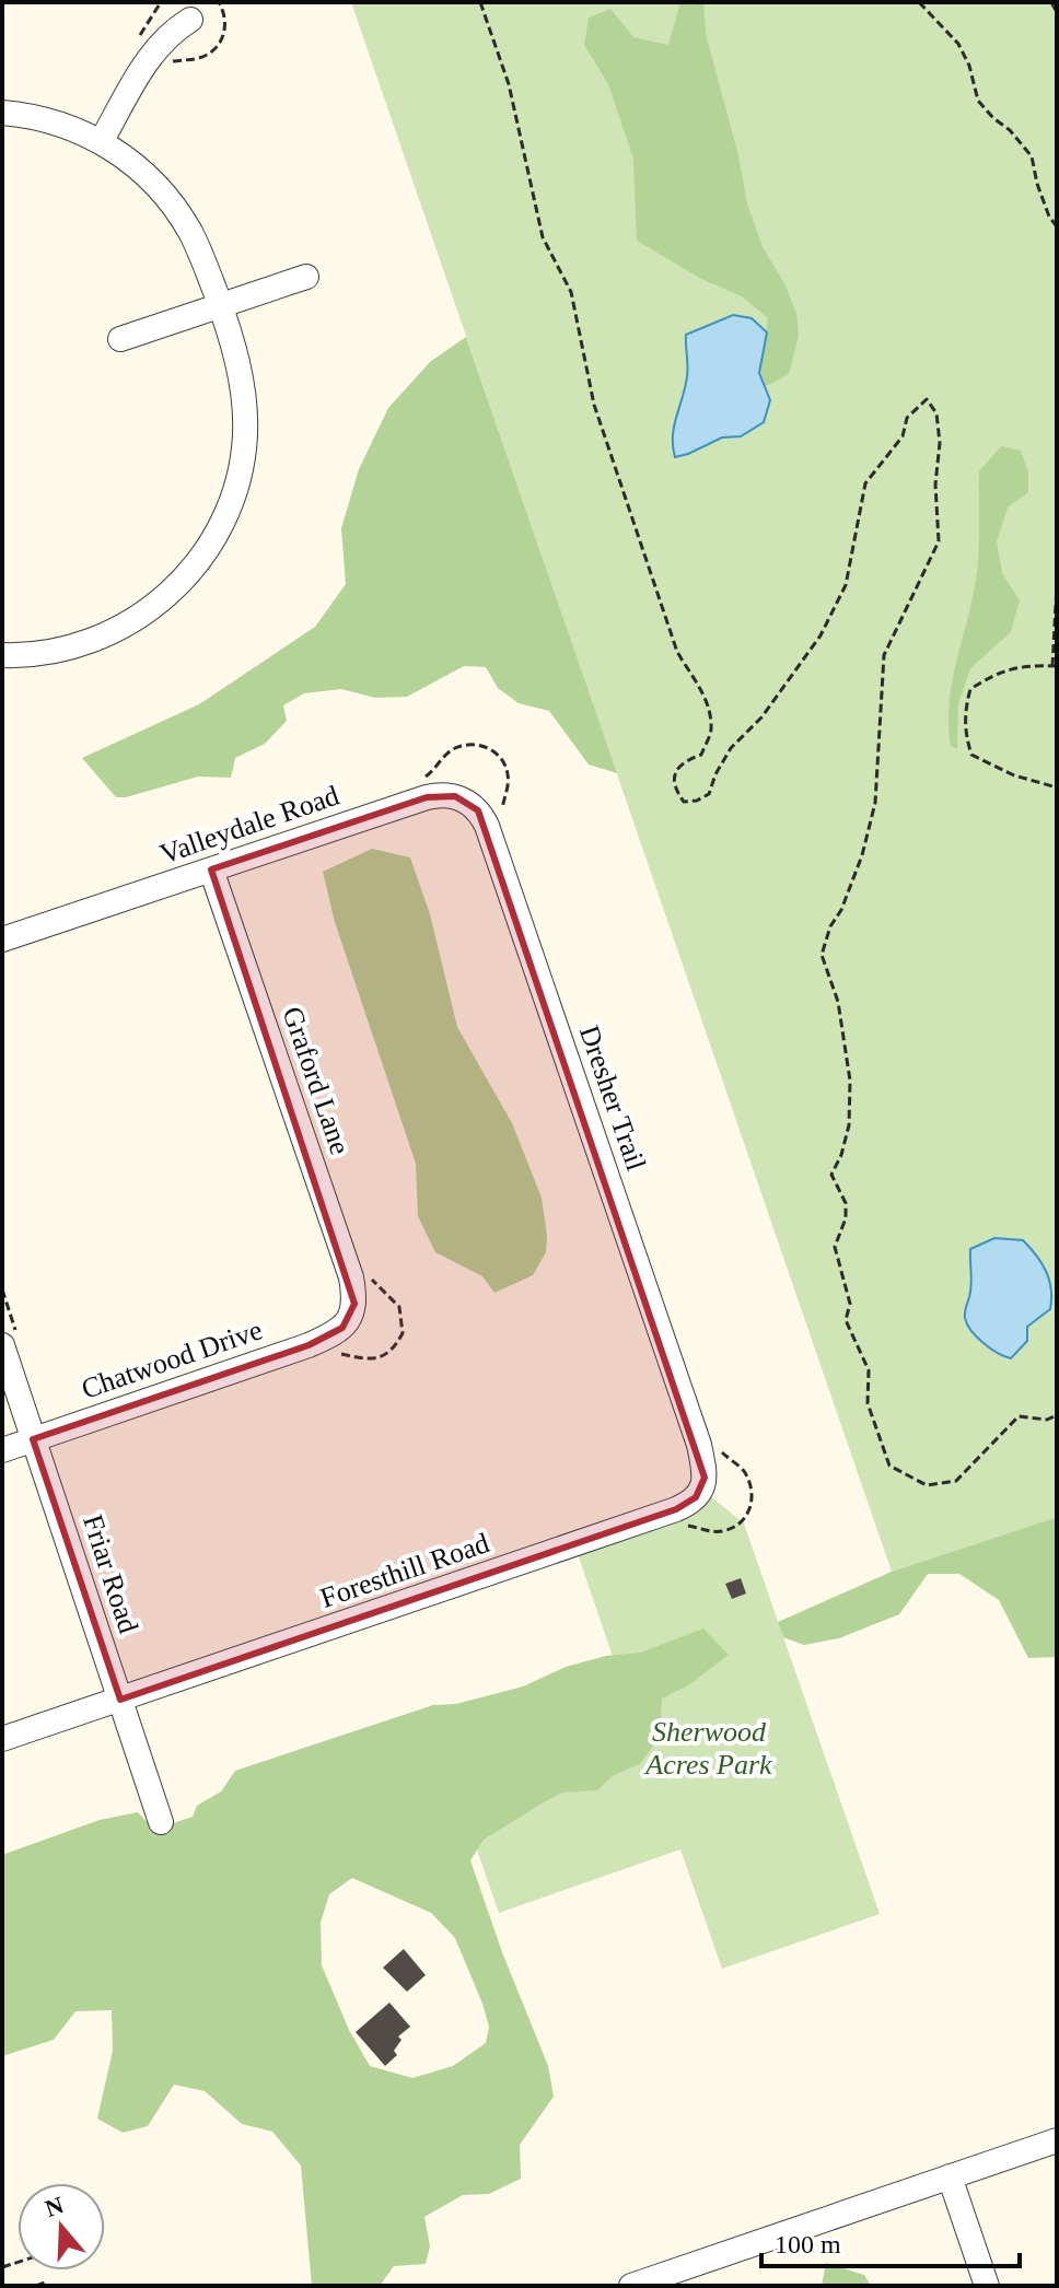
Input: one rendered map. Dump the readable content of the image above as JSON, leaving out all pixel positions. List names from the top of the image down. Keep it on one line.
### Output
{"streets":{"street":["Valleydale Road","Graford Lane","Dresher Trail","Chatwood Drive","Foresthill Road","Friar Road"]},"crossings":[["Valleydale Road","Graford Lane"],["Valleydale Road","Dresher Trail"],["Graford Lane","Chatwood Drive"],["Dresher Trail","Foresthill Road"],["Chatwood Drive","Friar Road"],["Foresthill Road","Friar Road"]],"parks":["Sherwood Acres Park"],"scale_bar":"100 m","north":"top"}
